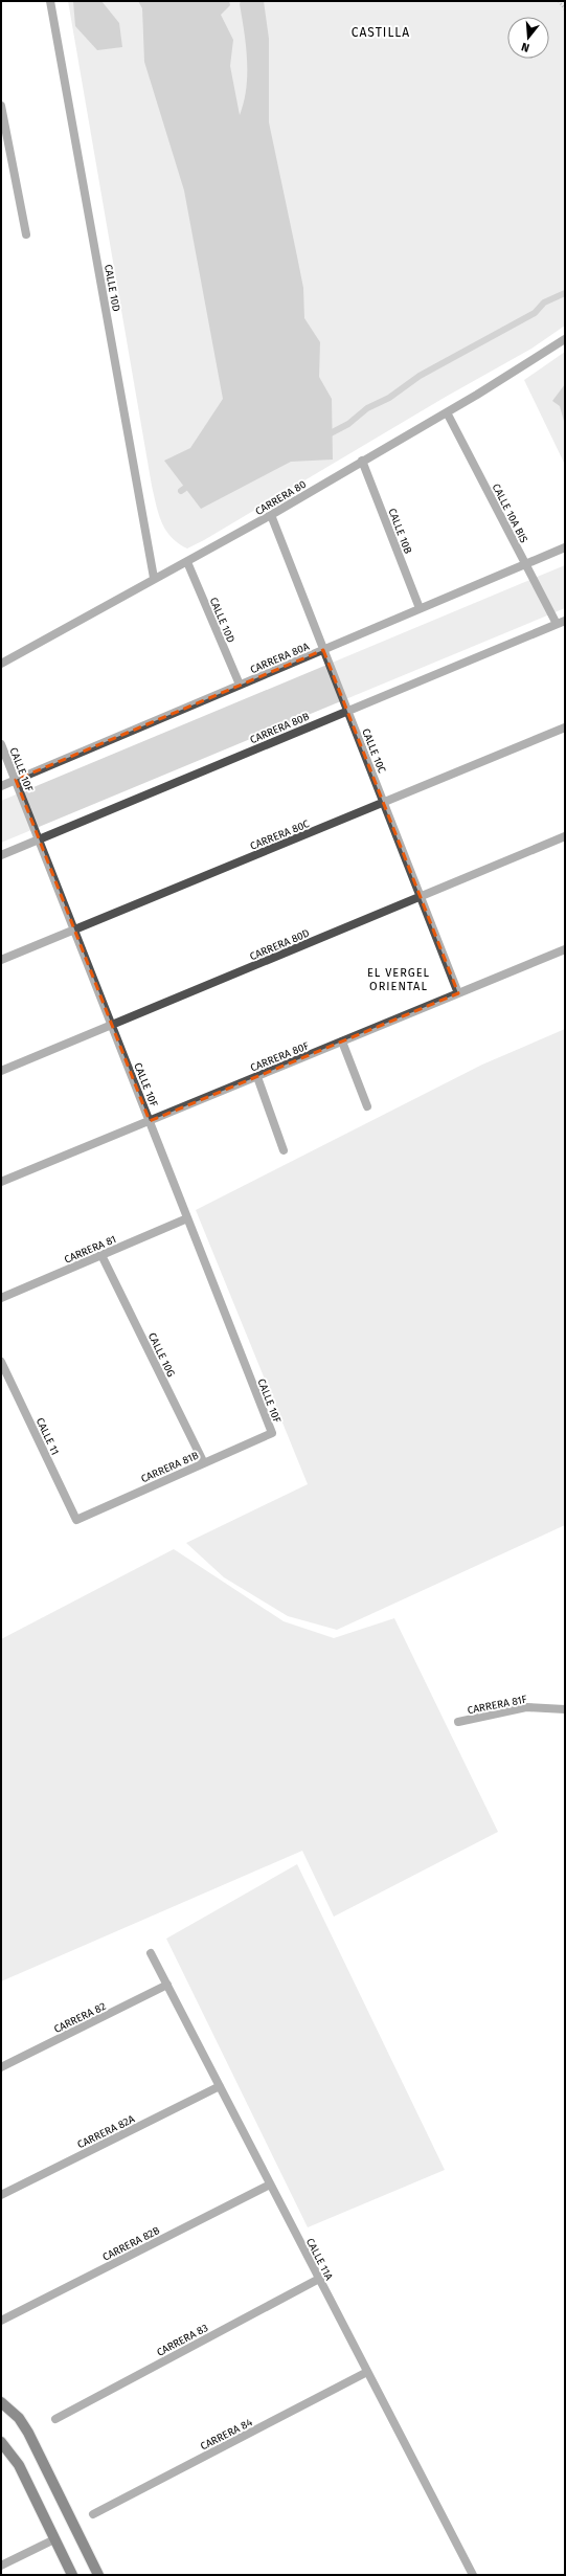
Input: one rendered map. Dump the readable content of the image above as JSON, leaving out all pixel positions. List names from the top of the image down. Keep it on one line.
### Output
{"streets":{"street":["CALLE 10D","CARRERA 80","CALLE 10A BIS","CALLE 10B","CARRERA 80A","CARRERA 80B","CALLE 10C","CALLE 10F","CARRERA 80C","CARRERA 80D","CARRERA 80F","CARRERA 81","CALLE 10G","CALLE 11","CARRERA 81B","CARRERA 81F","CARRERA 82","CARRERA 82A","CARRERA 82B","CALLE 11A","CARRERA 83","CARRERA 84"]},"crossings":[["CALLE 10D","CARRERA 80"],["CALLE 10D","CARRERA 80A"],["CARRERA 80","CALLE 10A BIS"],["CARRERA 80","CALLE 10B"],["CARRERA 80","CALLE 10C"],["CALLE 10A BIS","CARRERA 80A"],["CALLE 10A BIS","CARRERA 80B"],["CALLE 10B","CARRERA 80A"],["CARRERA 80A","CALLE 10C"],["CARRERA 80A","CALLE 10F"],["CARRERA 80B","CALLE 10C"],["CARRERA 80B","CALLE 10F"],["CALLE 10C","CARRERA 80C"],["CALLE 10C","CARRERA 80D"],["CALLE 10C","CARRERA 80F"],["CALLE 10F","CARRERA 80C"],["CALLE 10F","CARRERA 80D"],["CALLE 10F","CARRERA 80F"],["CALLE 10F","CARRERA 81"],["CALLE 10F","CARRERA 81B"],["CARRERA 81","CALLE 10G"],["CALLE 10G","CARRERA 81B"],["CALLE 11","CARRERA 81B"],["CARRERA 82","CALLE 11A"],["CARRERA 82A","CALLE 11A"],["CARRERA 82B","CALLE 11A"],["CALLE 11A","CARRERA 83"],["CALLE 11A","CARRERA 84"]],"districts":["CASTILLA","EL VERGEL ORIENTAL"],"north":"bottom"}
